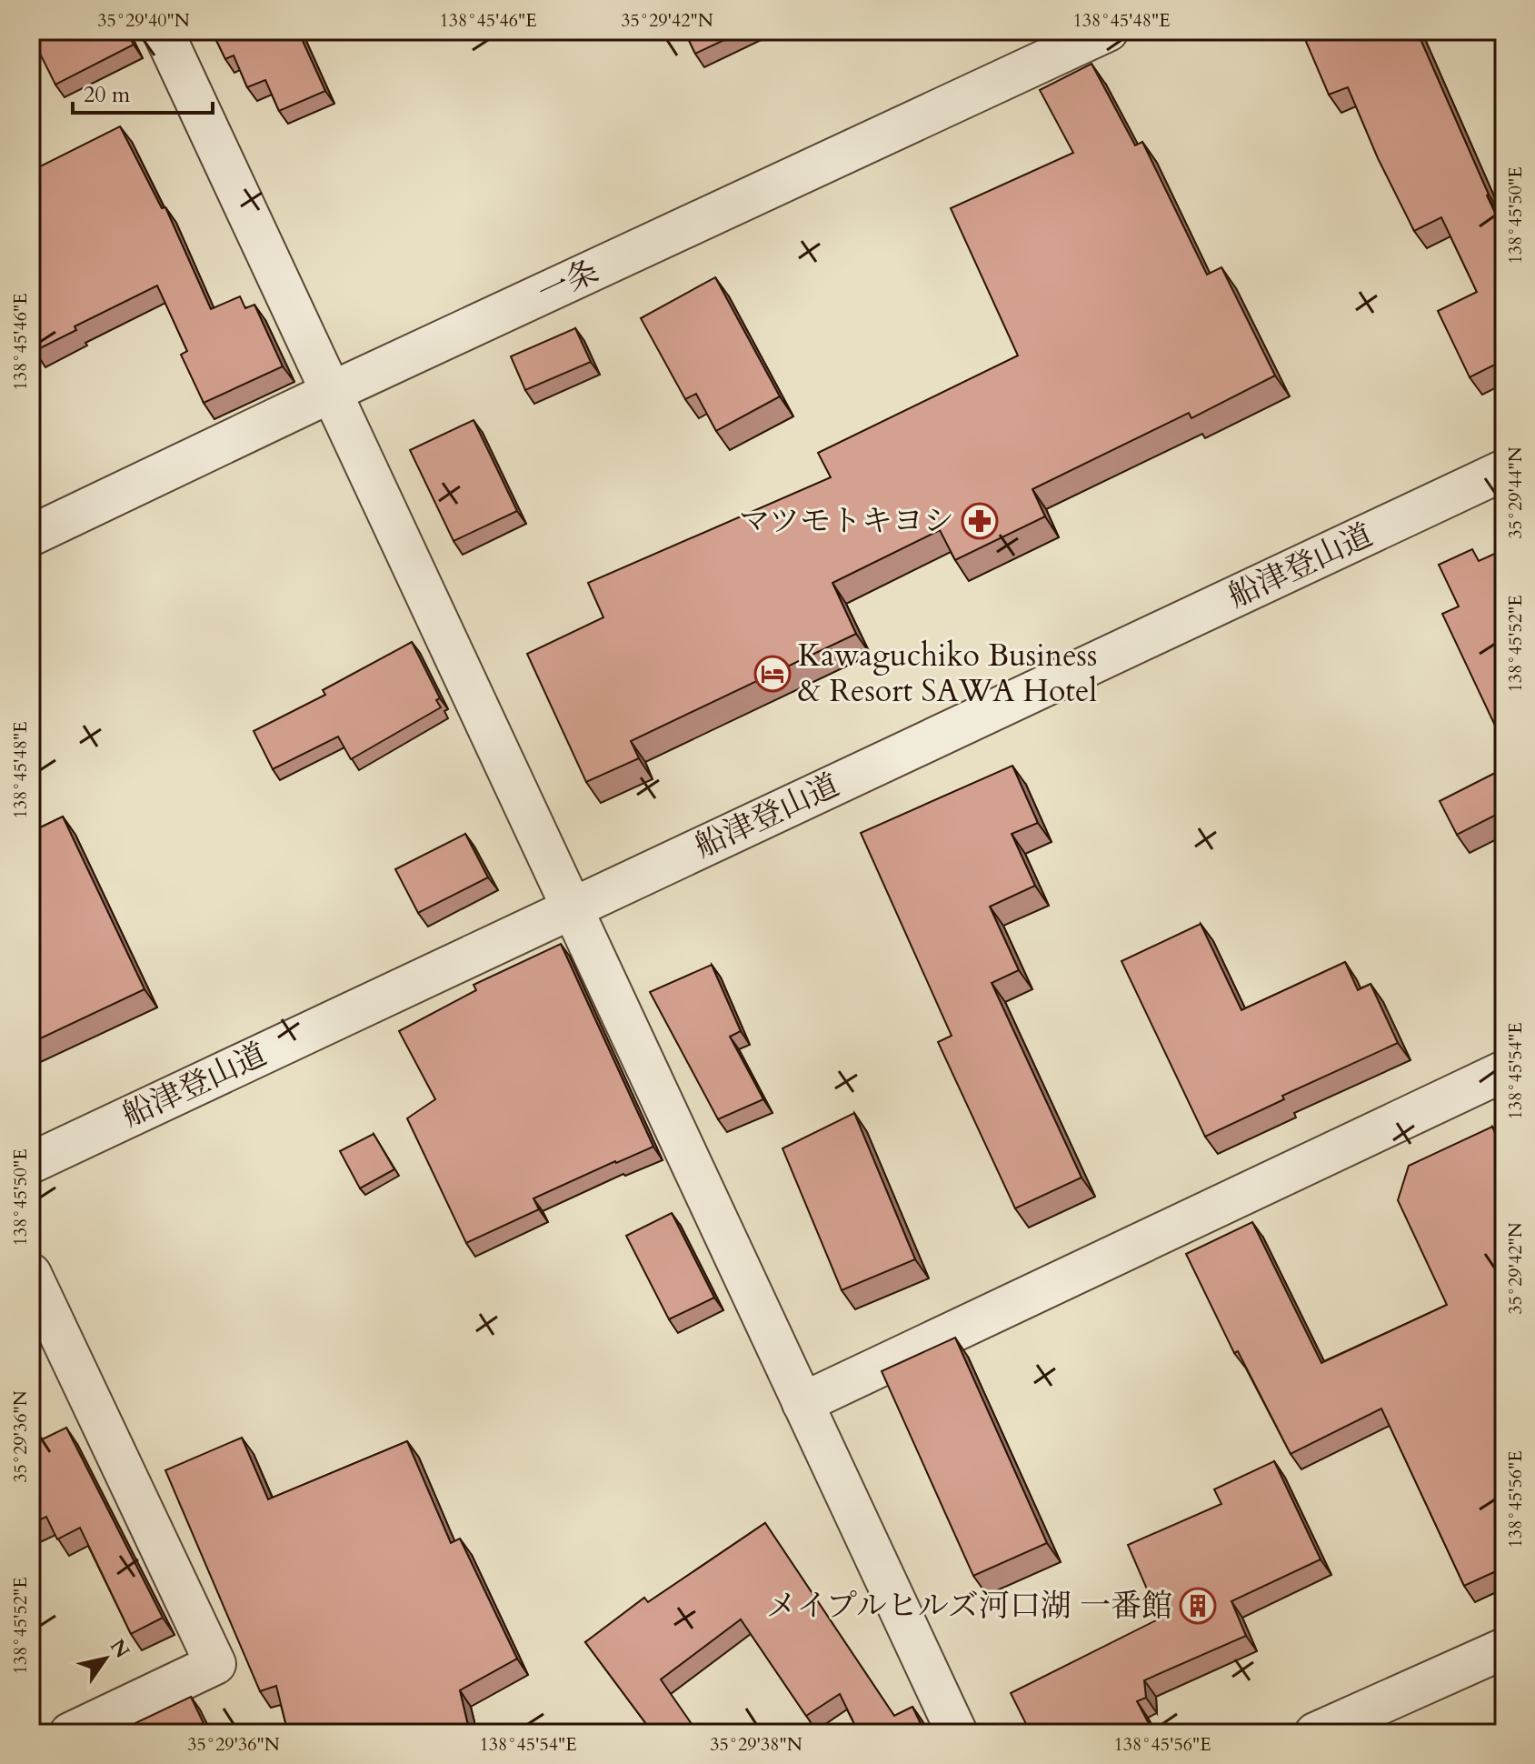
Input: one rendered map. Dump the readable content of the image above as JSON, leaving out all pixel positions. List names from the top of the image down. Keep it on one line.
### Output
{"streets":{"street":["一条","船津登山道"]},"places":{"pharmacy":["マツモトキヨシ"],"hotel":["Kawaguchiko Business & Resort SAWA Hotel"],"building":["メイプルヒルズ河口湖 一番館"]},"scale_bar":"20 m","north":"top right","coordinates":["35°29'40\"N","138°45'46\"E","35°29'42\"N","138°45'48\"E","138°45'50\"E","35°29'44\"N","138°45'52\"E","138°45'54\"E","35°29'36\"N","138°45'56\"E","35°29'38\"N"]}
